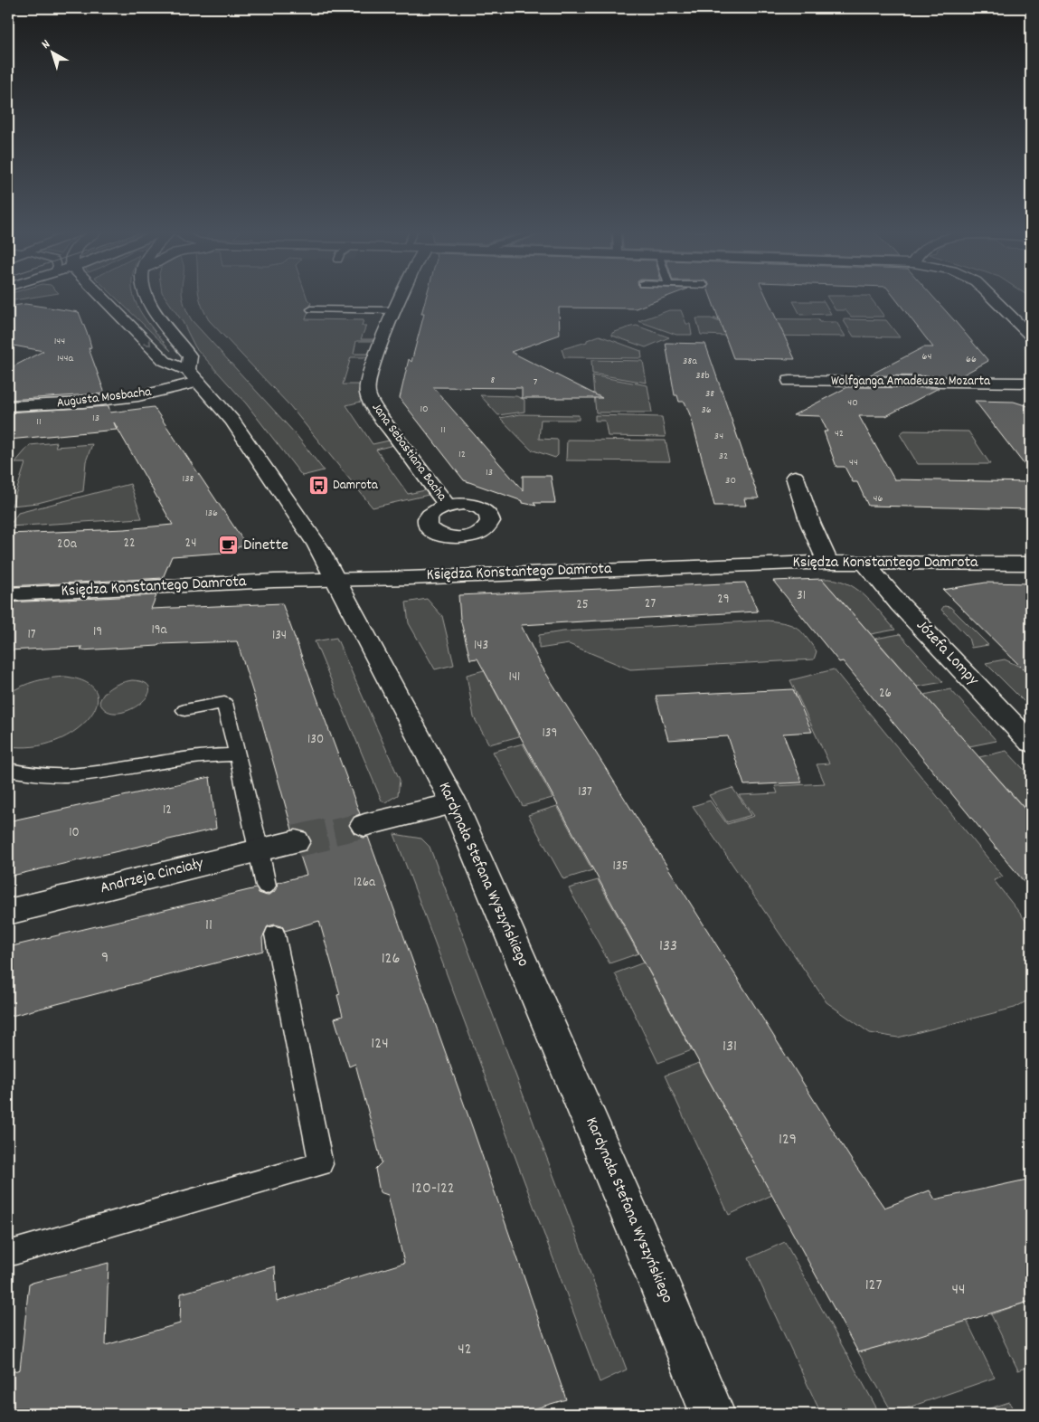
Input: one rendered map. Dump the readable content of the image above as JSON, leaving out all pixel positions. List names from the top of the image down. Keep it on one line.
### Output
{"streets":{"street":["Wolfganga Amadeusza Mozarta","Augusta Mosbacha","Jana Sebastiana Bacha","Księdza Konstantego Damrota","Józefa Lompy","Kardynała Stefana Wyszyńskiego","Andrzeja Cinciały"]},"crossings":[["Augusta Mosbacha","Kardynała Stefana Wyszyńskiego"],["Księdza Konstantego Damrota","Józefa Lompy"],["Księdza Konstantego Damrota","Kardynała Stefana Wyszyńskiego"]],"places":{"bus stop":["Damrota"],"cafe":["Dinette"]},"house_numbers":["144","64","144a","66","38a","38b","8","7","38","40","10","36","13","11","11","42","34","12","32","44","13","138","30","46","136","22","24","20a","31","29","27","25","19a","19","17","134","143","141","26","139","130","137","12","10","135","126a","11","133","9","126","124","131","129","120-122","127","44","42"],"north":"top left"}
